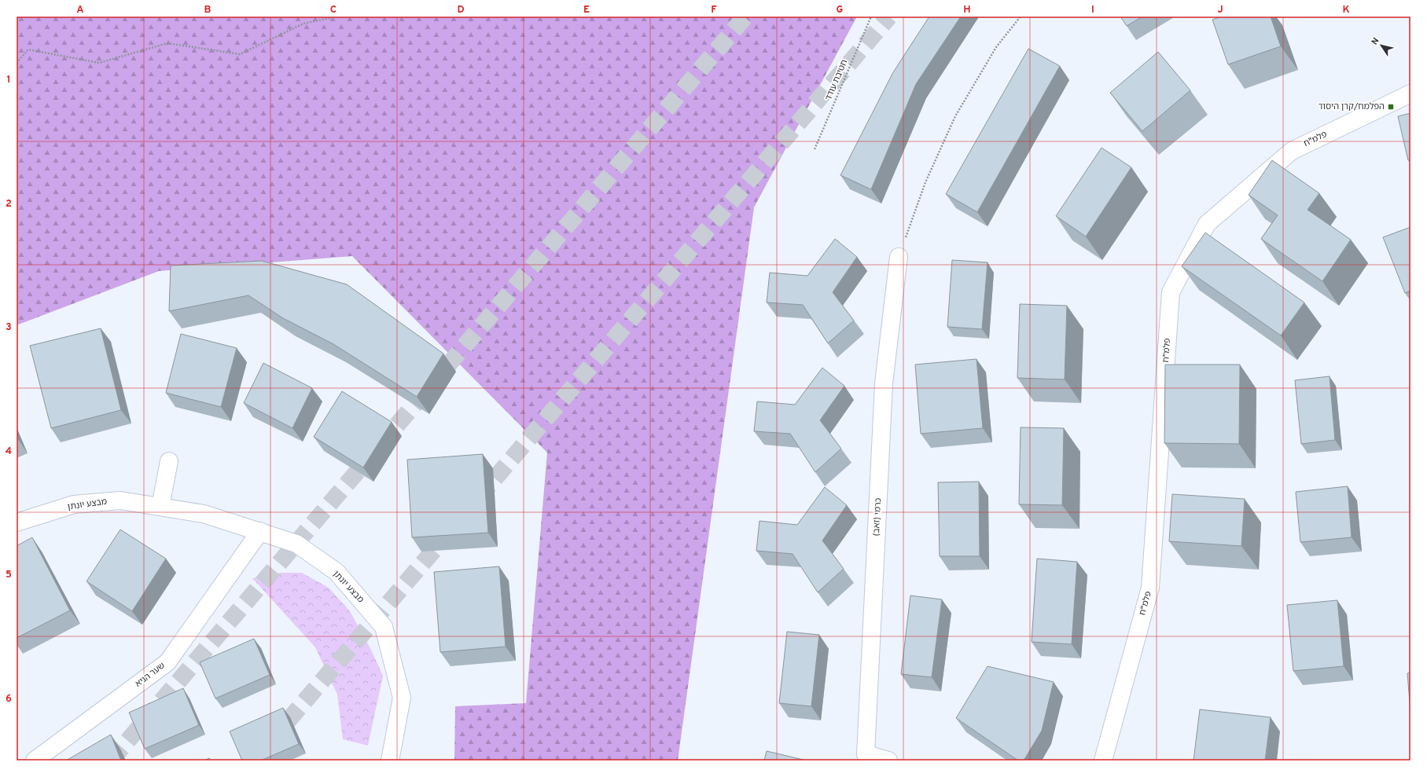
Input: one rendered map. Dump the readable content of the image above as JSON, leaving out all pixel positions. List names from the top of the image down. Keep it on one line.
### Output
{"streets":{"street":["פלמ\"ח","מבצע יונתן","כרמי (זאב)","שער הגיא"],"path":["חטיבת עודד"]},"crossings":[["מבצע יונתן","שער הגיא"]],"places":{"transit":["הפלמח/קרן היסוד"]},"north":"top left","grid":{"columns":["A","B","C","D","E","F","G","H","I","J","K"],"rows":["1","2","3","4","5","6"]}}
